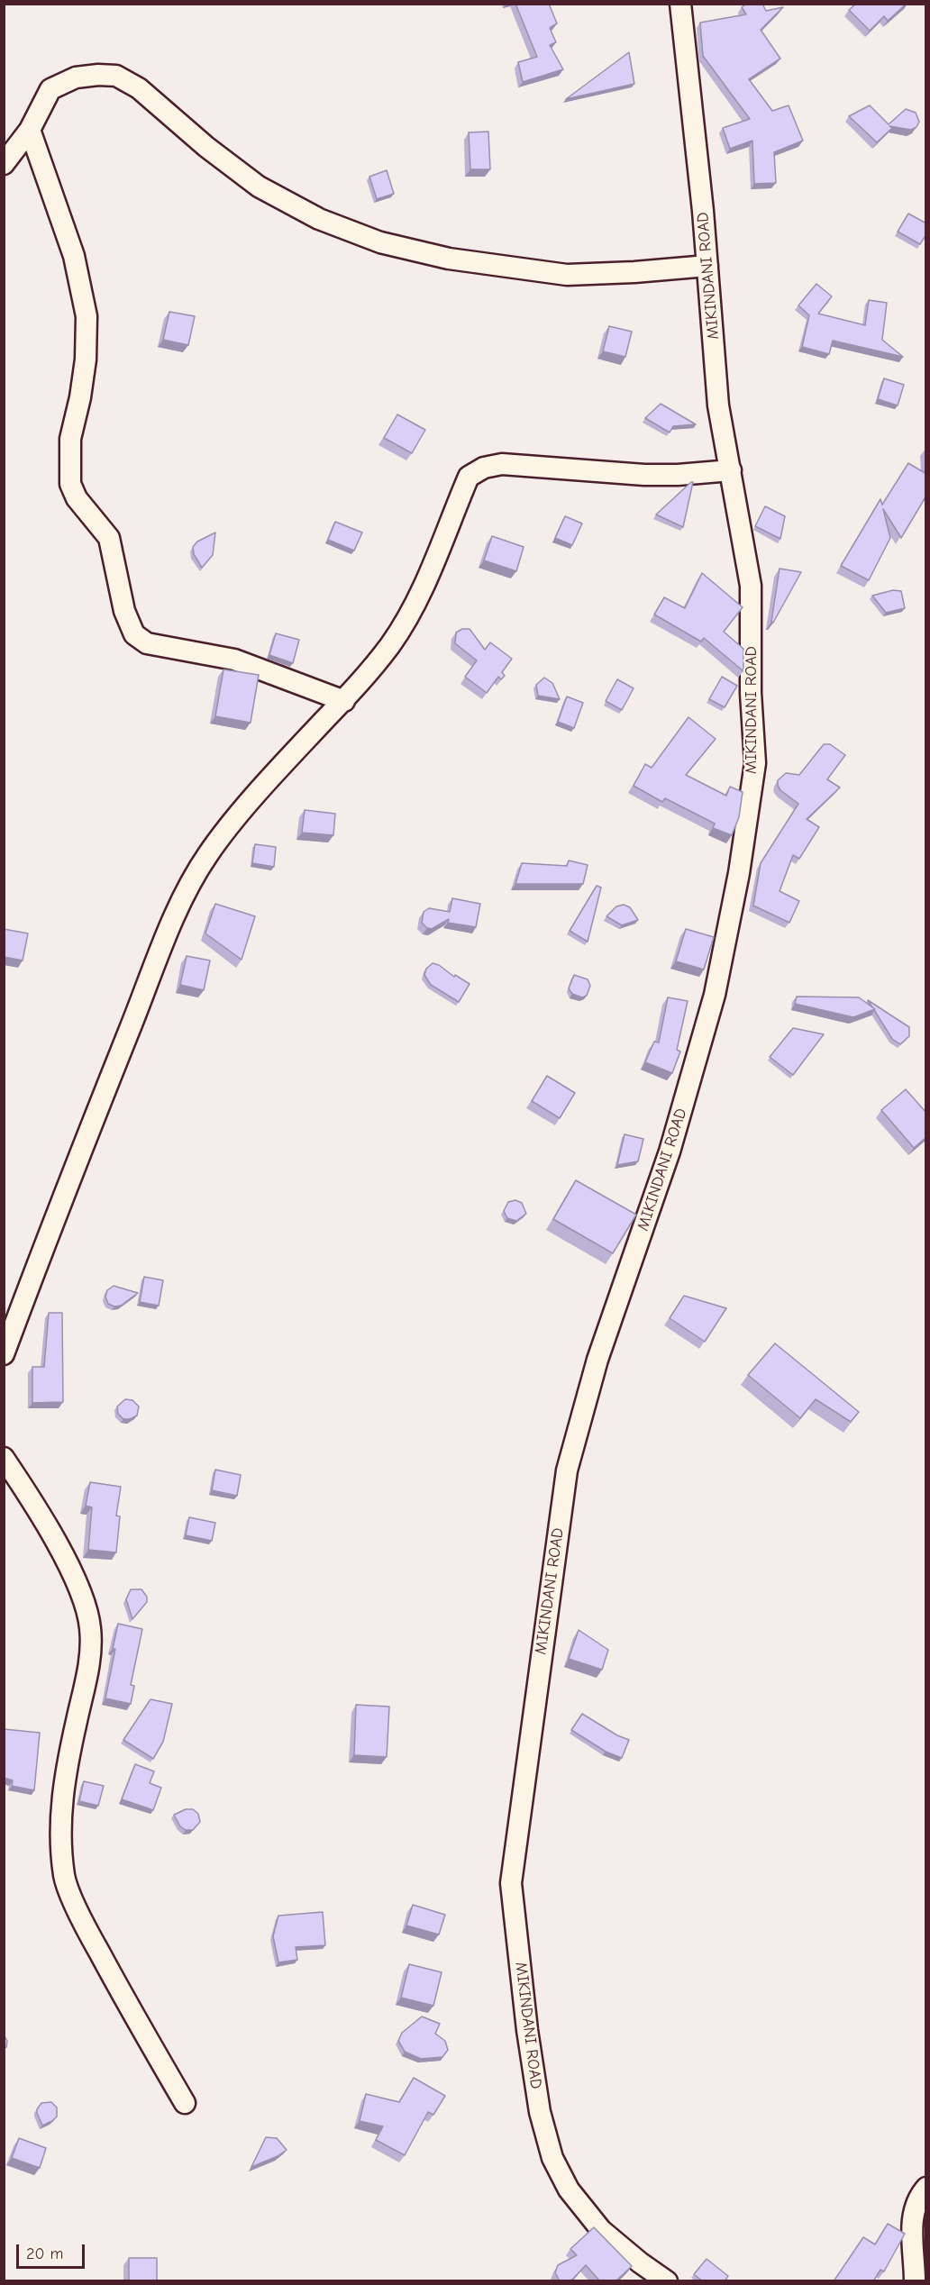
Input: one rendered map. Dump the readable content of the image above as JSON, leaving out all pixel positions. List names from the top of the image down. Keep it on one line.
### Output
{"streets":{"street":["MIKINDANI ROAD"]},"scale_bar":"20 m"}
